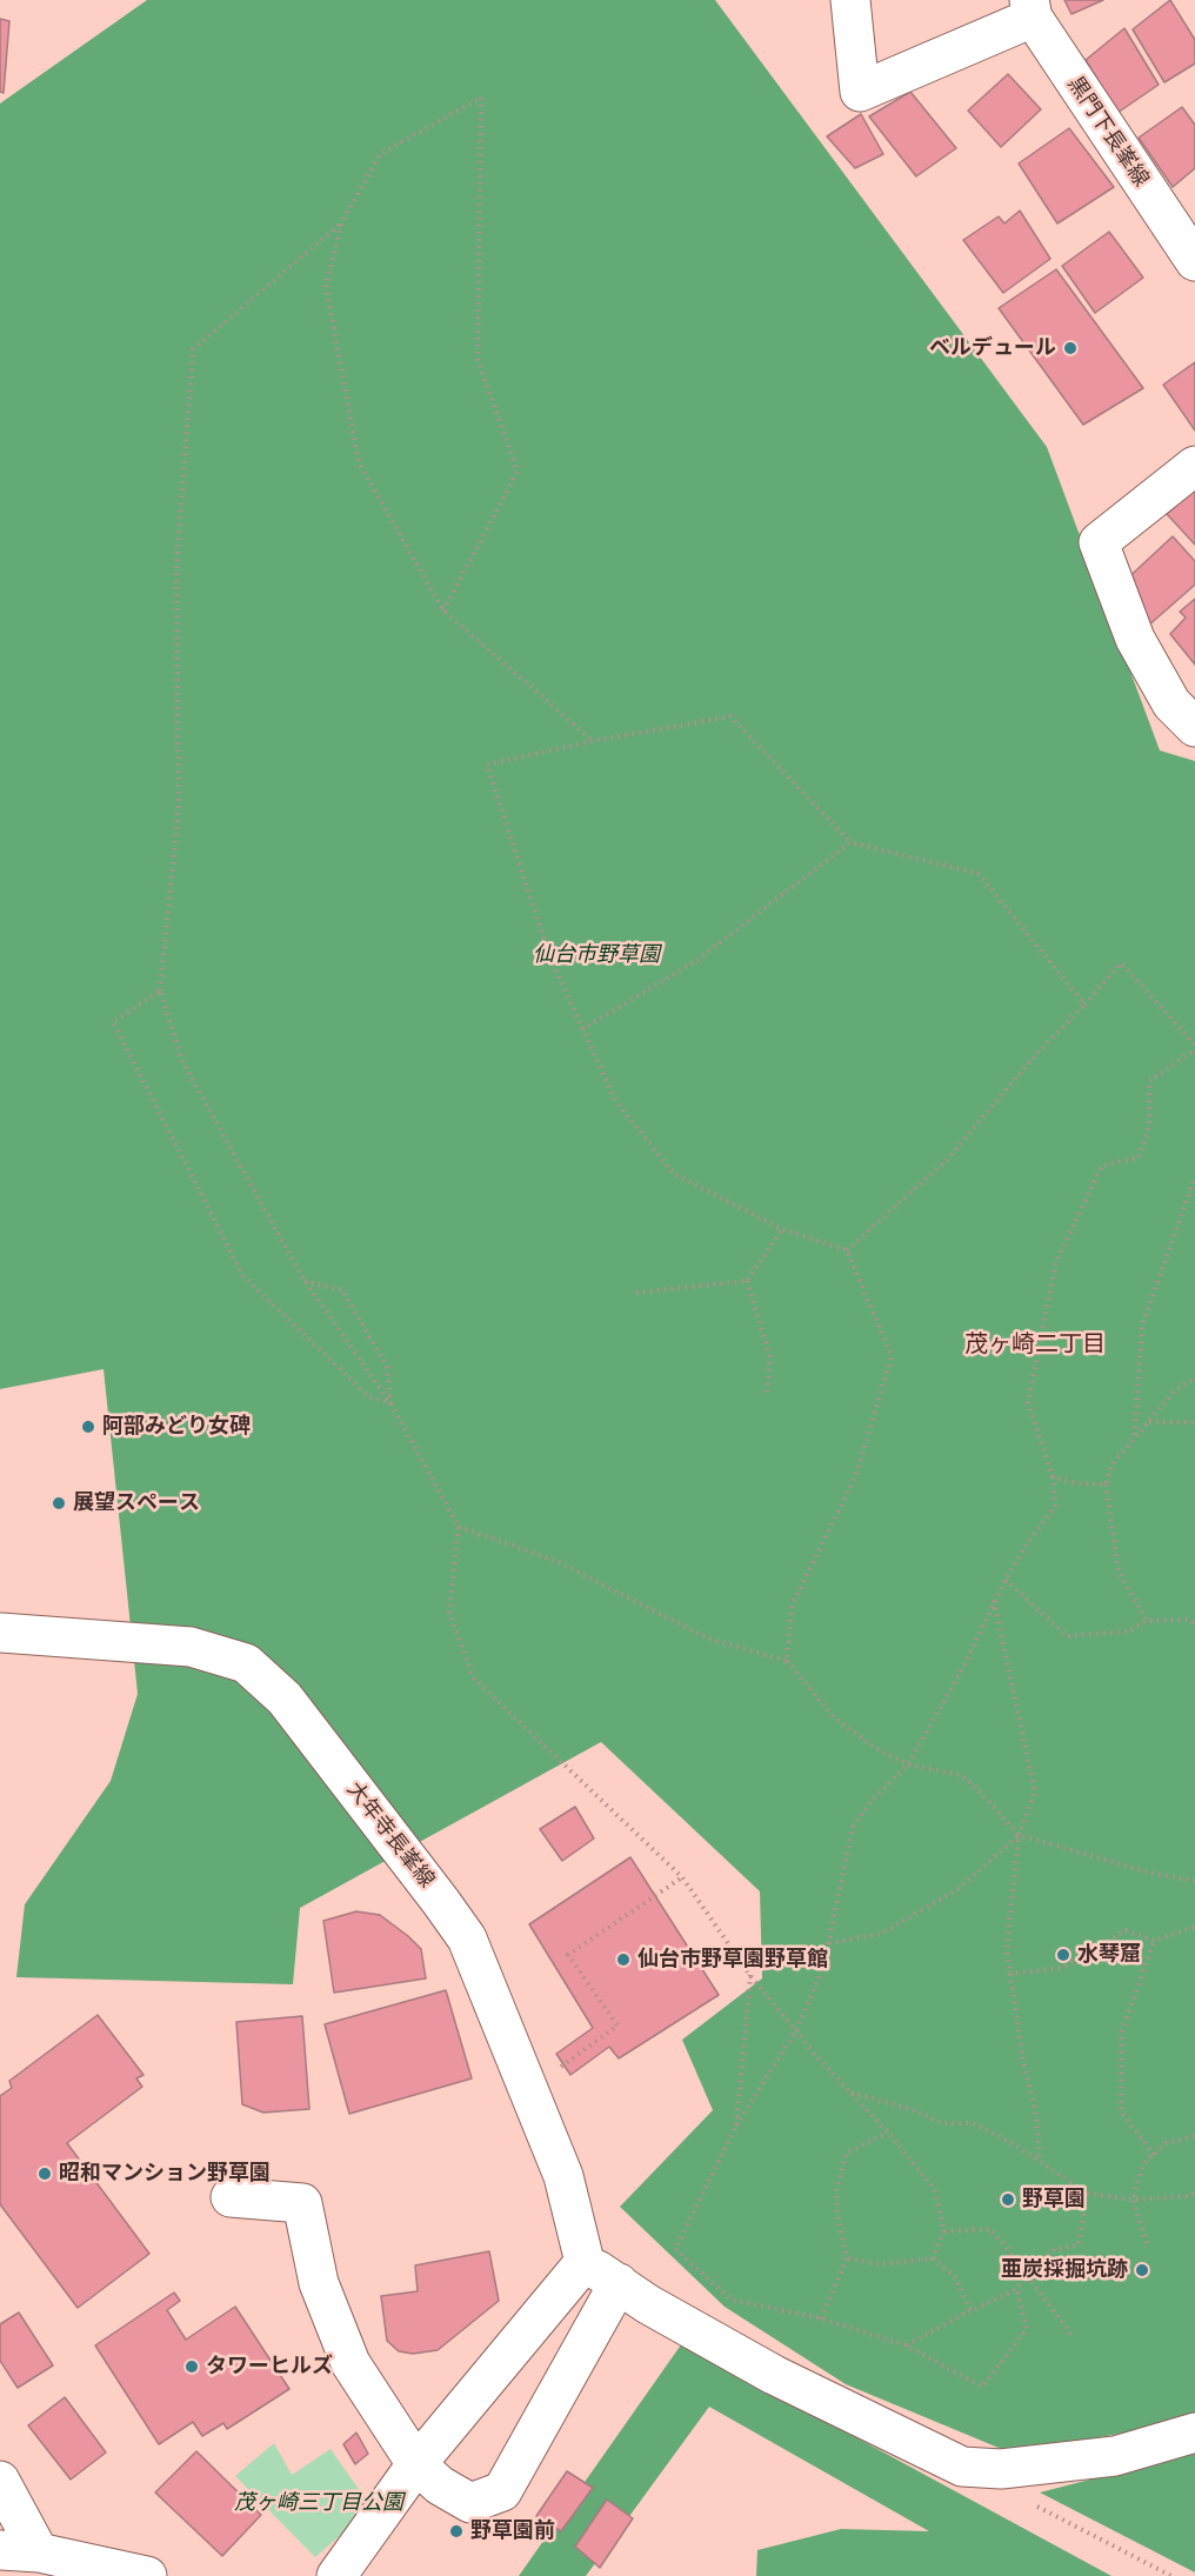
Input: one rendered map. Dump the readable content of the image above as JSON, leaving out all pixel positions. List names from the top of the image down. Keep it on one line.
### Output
{"streets":{"street":["黒門下長峯線","大年寺長峯線"]},"districts":["茂ヶ崎二丁目"],"parks":["仙台市野草園","茂ヶ崎三丁目公園"],"places":["ベルデュール","阿部みどり女碑","展望スペース","水琴窟","仙台市野草園野草館","昭和マンション野草園","野草園","亜炭採掘坑跡","タワーヒルズ","野草園前"]}
